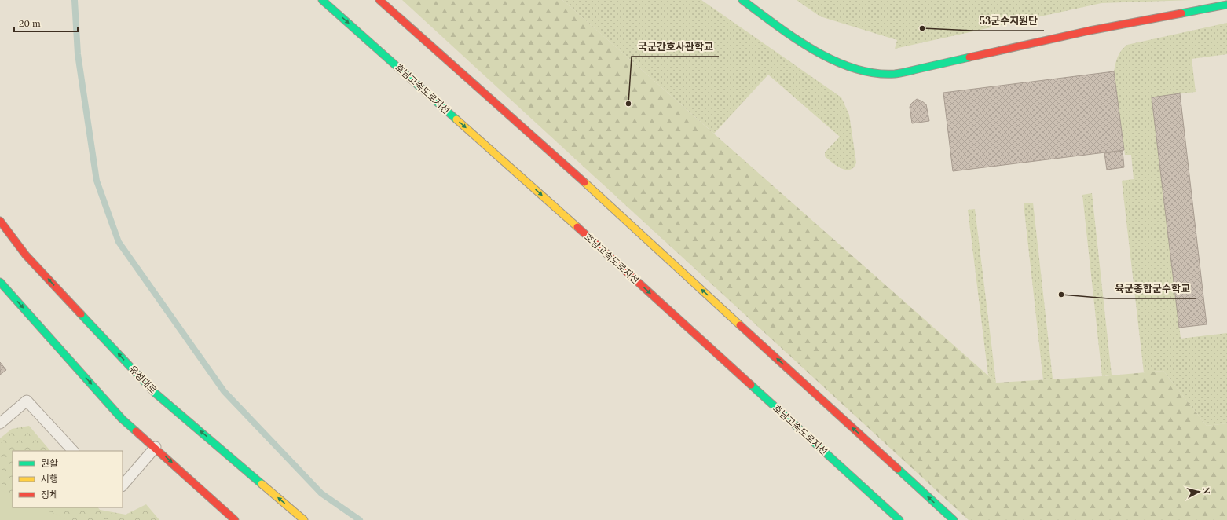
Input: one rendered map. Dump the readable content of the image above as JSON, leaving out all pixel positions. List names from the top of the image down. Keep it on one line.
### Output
{"streets":{"main road":["호남고속도로지선","유성대로"]},"places":["53군수지원단","국군간호사관학교","육군종합군수학교"],"legend":["원활","서행","정체"],"scale_bar":"20 m","north":"right"}
